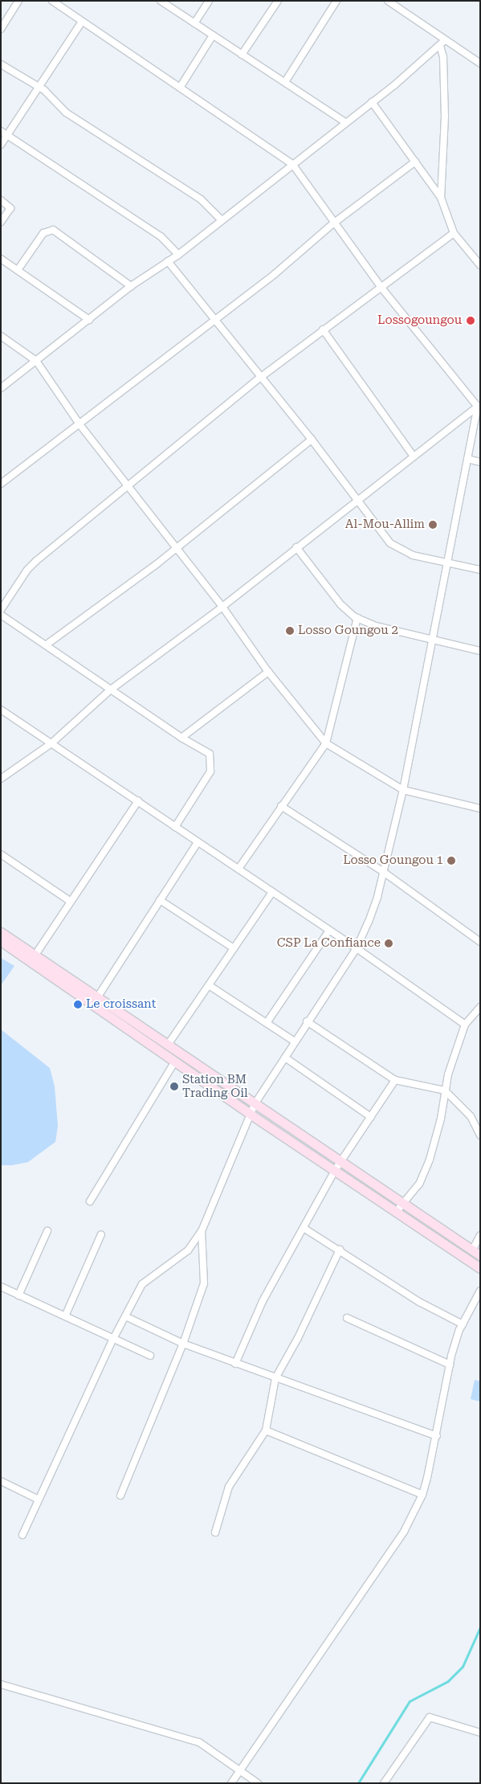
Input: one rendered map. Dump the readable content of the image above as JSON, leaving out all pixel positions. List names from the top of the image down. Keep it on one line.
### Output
{"places":["Lossogoungou","Al-Mou-Allim","Losso Goungou 2","Losso Goungou 1","CSP La Confiance","Le croissant","Station BM Trading Oil"]}
